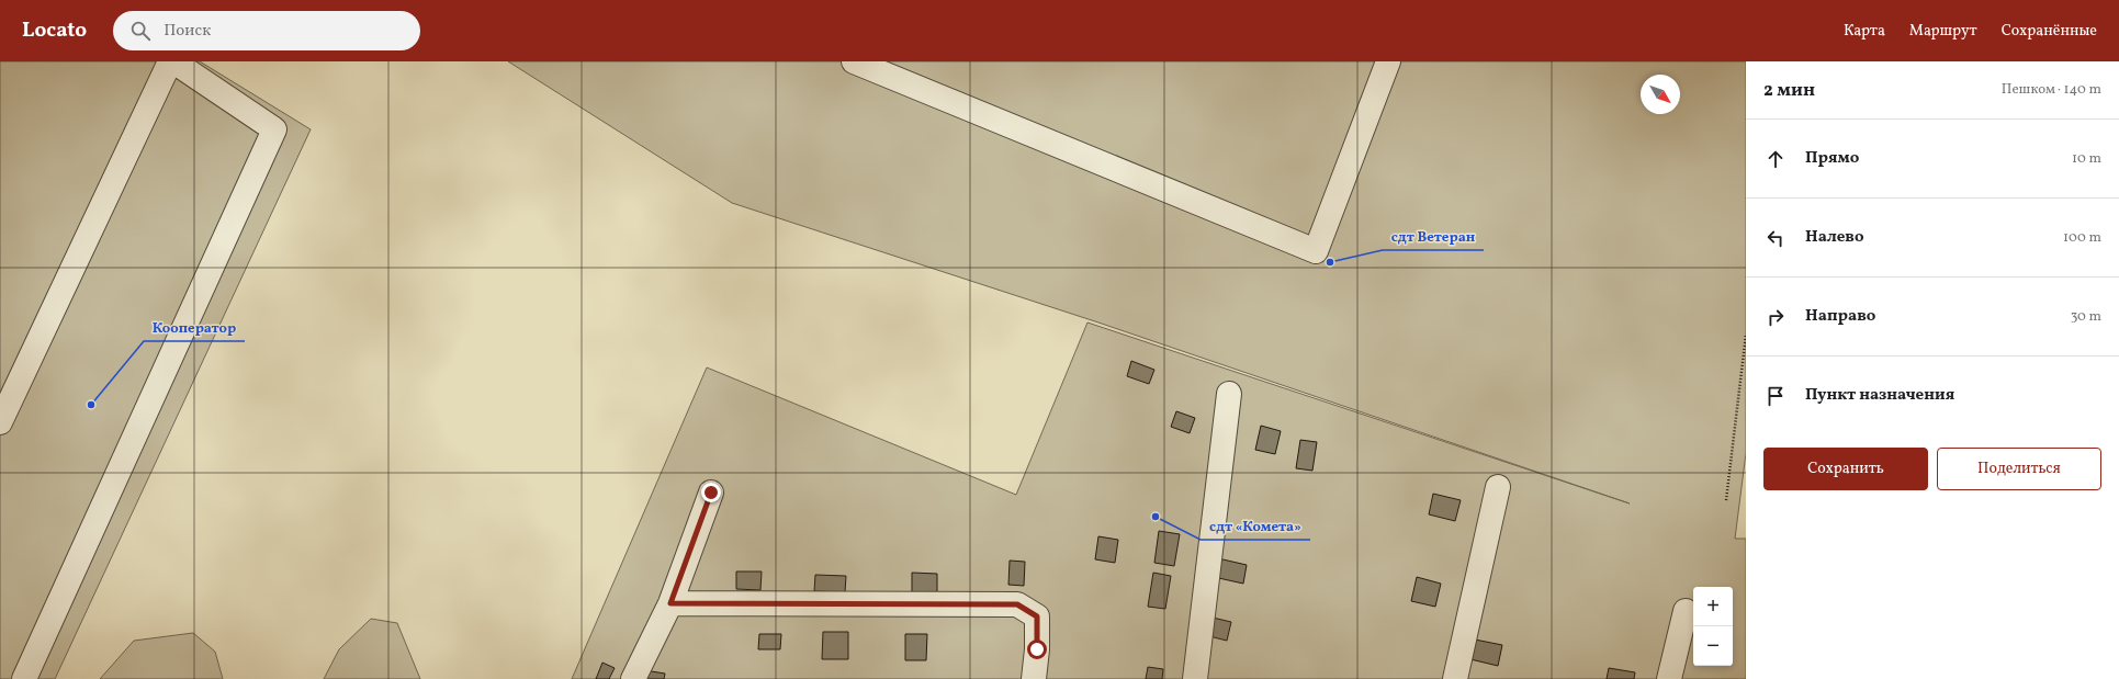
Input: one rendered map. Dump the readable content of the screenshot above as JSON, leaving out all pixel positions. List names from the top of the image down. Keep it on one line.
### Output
{"places":["сдт Ветеран","Кооператор","сдт «Комета»"],"north":"bottom right","page":{"header":"Locato","search":"Поиск","nav":["Карта","Маршрут","Сохранённые"],"heading":["2 мин","Пешком · 140 m"],"list":[["Прямо","10 m"],["Налево","100 m"],["Направо","30 m"],"Пункт назначения"],"buttons":["Сохранить","Поделиться"],"map_buttons":["+","−"]}}
